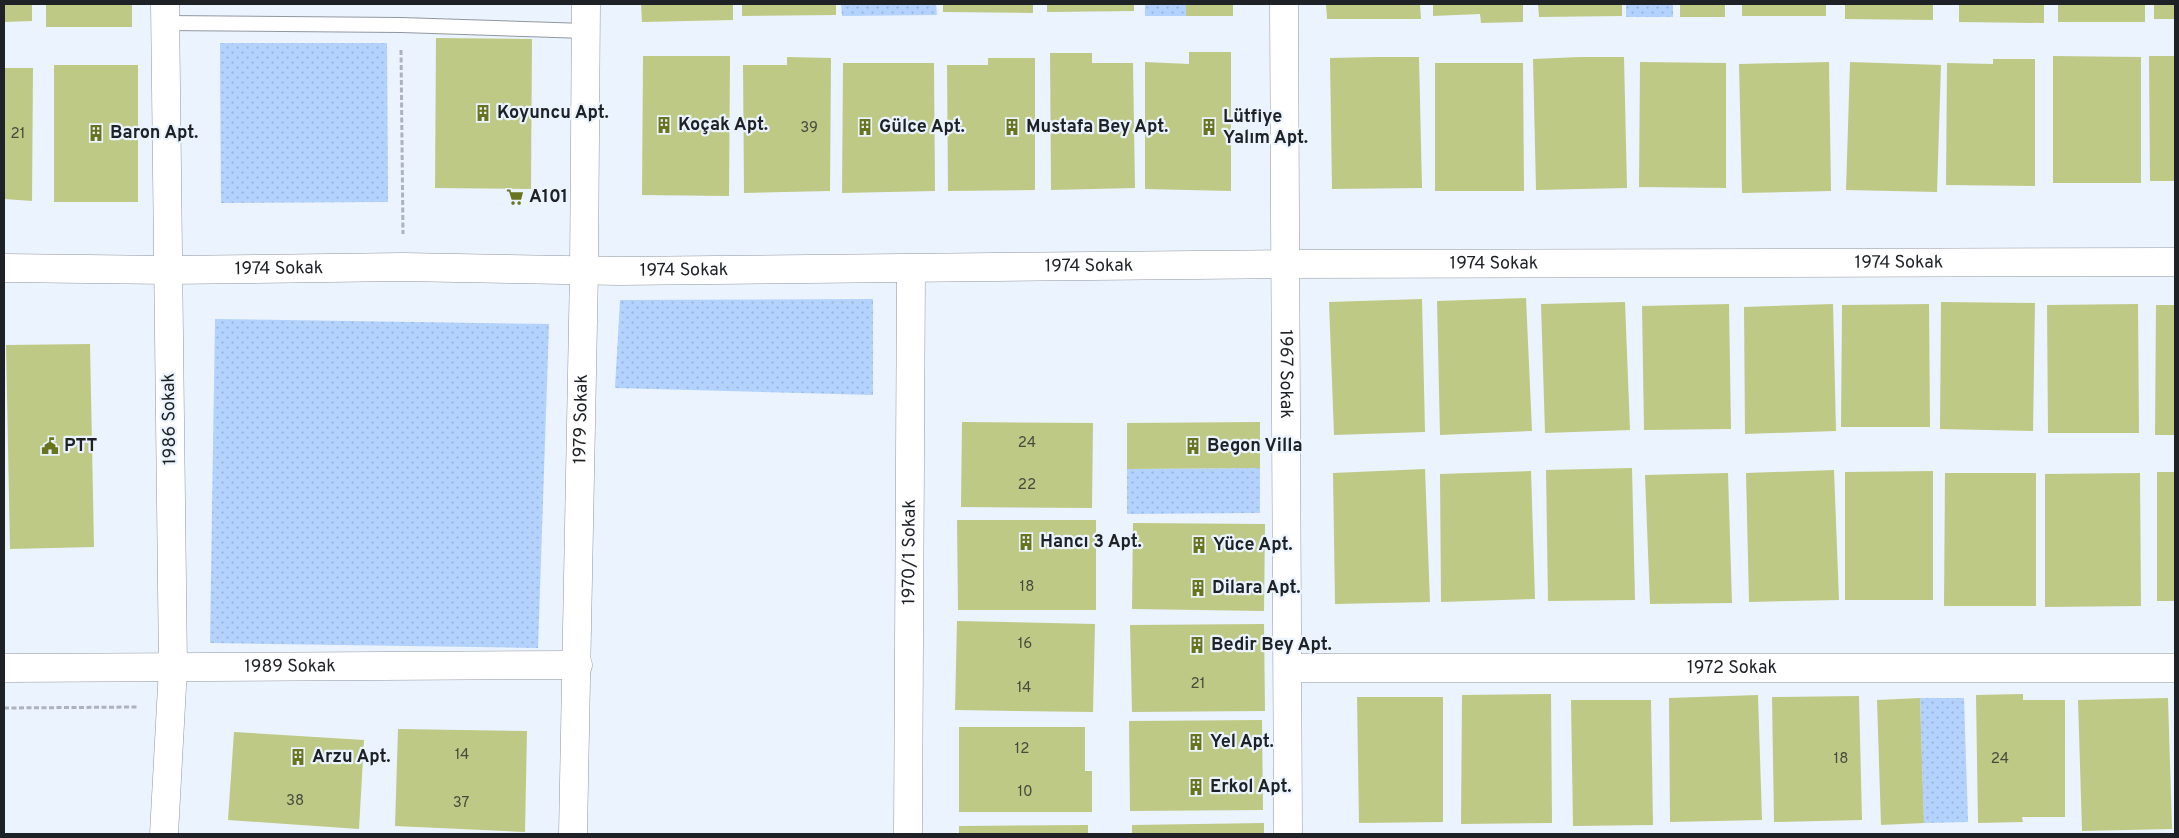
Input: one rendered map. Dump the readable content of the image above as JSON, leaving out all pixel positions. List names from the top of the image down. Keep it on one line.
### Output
{"streets":{"street":["1974 Sokak","1967 Sokak","1986 Sokak","1979 Sokak","1970/1 Sokak","1989 Sokak","1972 Sokak"]},"crossings":[["1974 Sokak","1967 Sokak"],["1974 Sokak","1986 Sokak"],["1974 Sokak","1979 Sokak"],["1974 Sokak","1970/1 Sokak"],["1967 Sokak","1972 Sokak"],["1986 Sokak","1989 Sokak"],["1979 Sokak","1989 Sokak"]],"places":{"building":["Koyuncu Apt.","Koçak Apt.","Gülce Apt.","Mustafa Bey Apt.","Lütfiye Yalım Apt.","Baron Apt.","Begon Villa","Hancı 3 Apt.","Yüce Apt.","Dilara Apt.","Bedir Bey Apt.","Yel Apt.","Arzu Apt.","Erkol Apt."],"supermarket":["A101"],"public building":["PTT"]},"house_numbers":["39","21","24","22","18","16","21","14","12","14","18","24","10","38","37"]}
